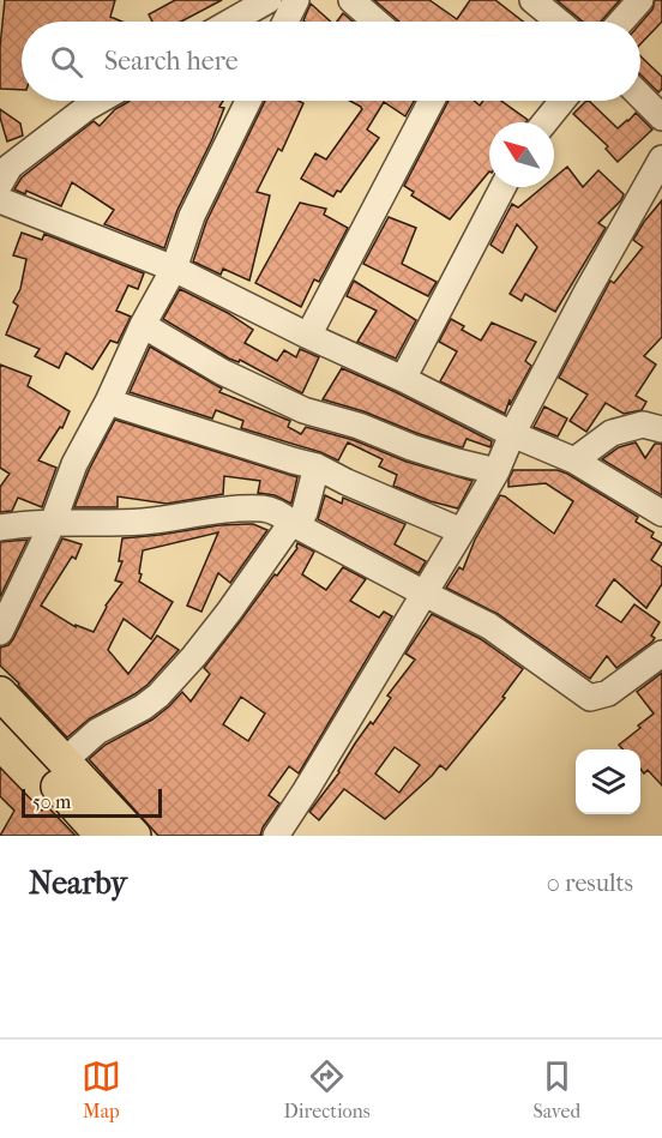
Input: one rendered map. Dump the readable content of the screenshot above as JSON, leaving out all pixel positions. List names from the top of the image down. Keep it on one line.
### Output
{"scale_bar":"50 m","north":"top left","page":{"search":"Search here","scale":"50 m","heading":["Nearby","0 results"],"nav":["Map","Directions","Saved"]}}
